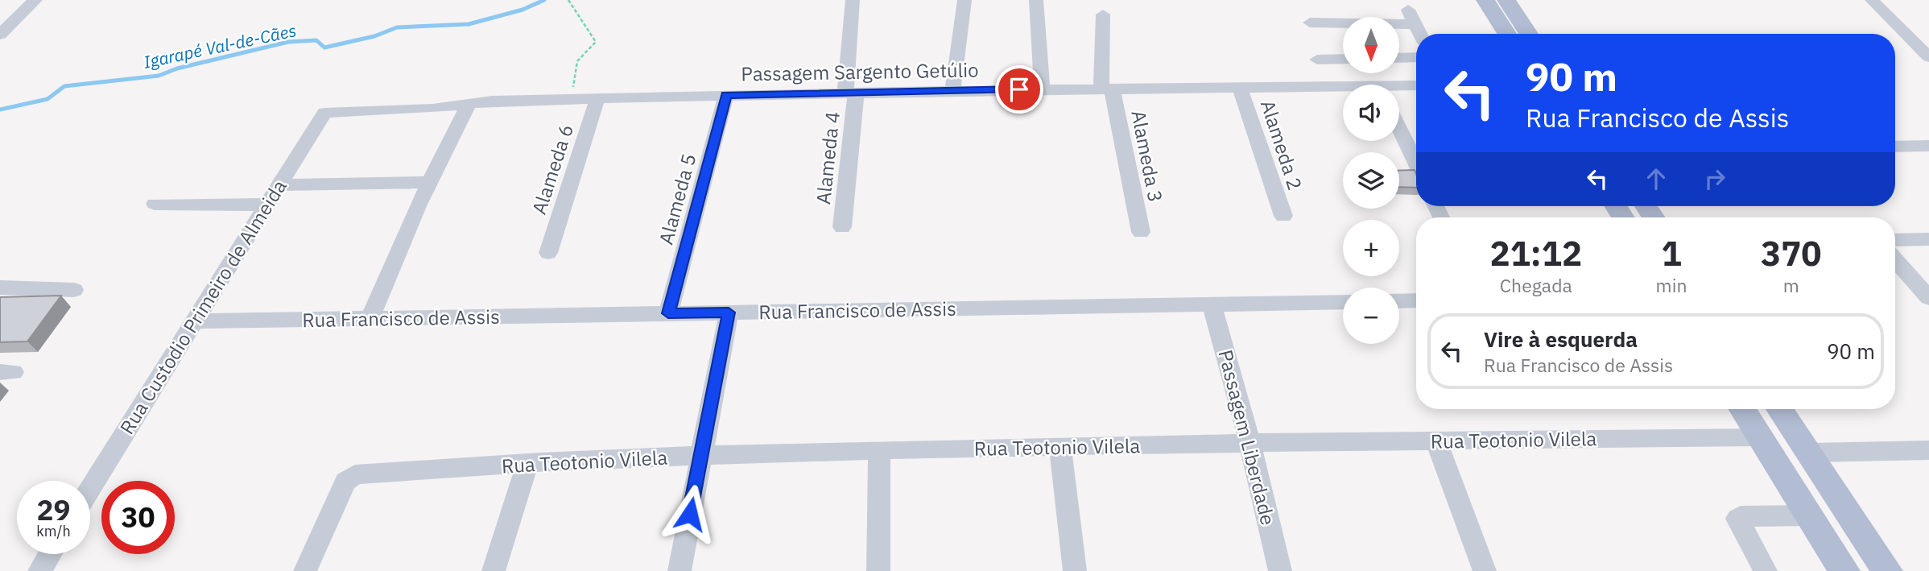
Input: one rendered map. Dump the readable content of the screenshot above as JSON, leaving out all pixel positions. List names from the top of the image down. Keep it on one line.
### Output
{"streets":{"street":["Passagem Sargento Getúlio","Alameda 2","Alameda 3","Alameda 4","Alameda 6","Alameda 5","Rua Custodio Primeiro de Almeida","Rua Francisco de Assis","Passagem Liberdade","Rua Teotonio Vilela"]},"crossings":[["Passagem Sargento Getúlio","Alameda 2"],["Passagem Sargento Getúlio","Alameda 3"],["Passagem Sargento Getúlio","Alameda 4"],["Passagem Sargento Getúlio","Alameda 6"],["Passagem Sargento Getúlio","Alameda 5"],["Passagem Sargento Getúlio","Rua Custodio Primeiro de Almeida"],["Alameda 5","Rua Francisco de Assis"],["Rua Custodio Primeiro de Almeida","Rua Francisco de Assis"],["Rua Francisco de Assis","Passagem Liberdade"],["Passagem Liberdade","Rua Teotonio Vilela"]],"water":["Igarapé Val-de-Cães"],"north":"bottom","page":{"map_buttons":["+","−"],"turn":["90 m","Rua Francisco de Assis"],"eta":["21:12","Chegada","1","min","370","m"],"list":[{"name":"Vire à esquerda","note":"Rua Francisco de Assis","value":"90 m"}],"speed":"29 km/h","limit":"30"}}
